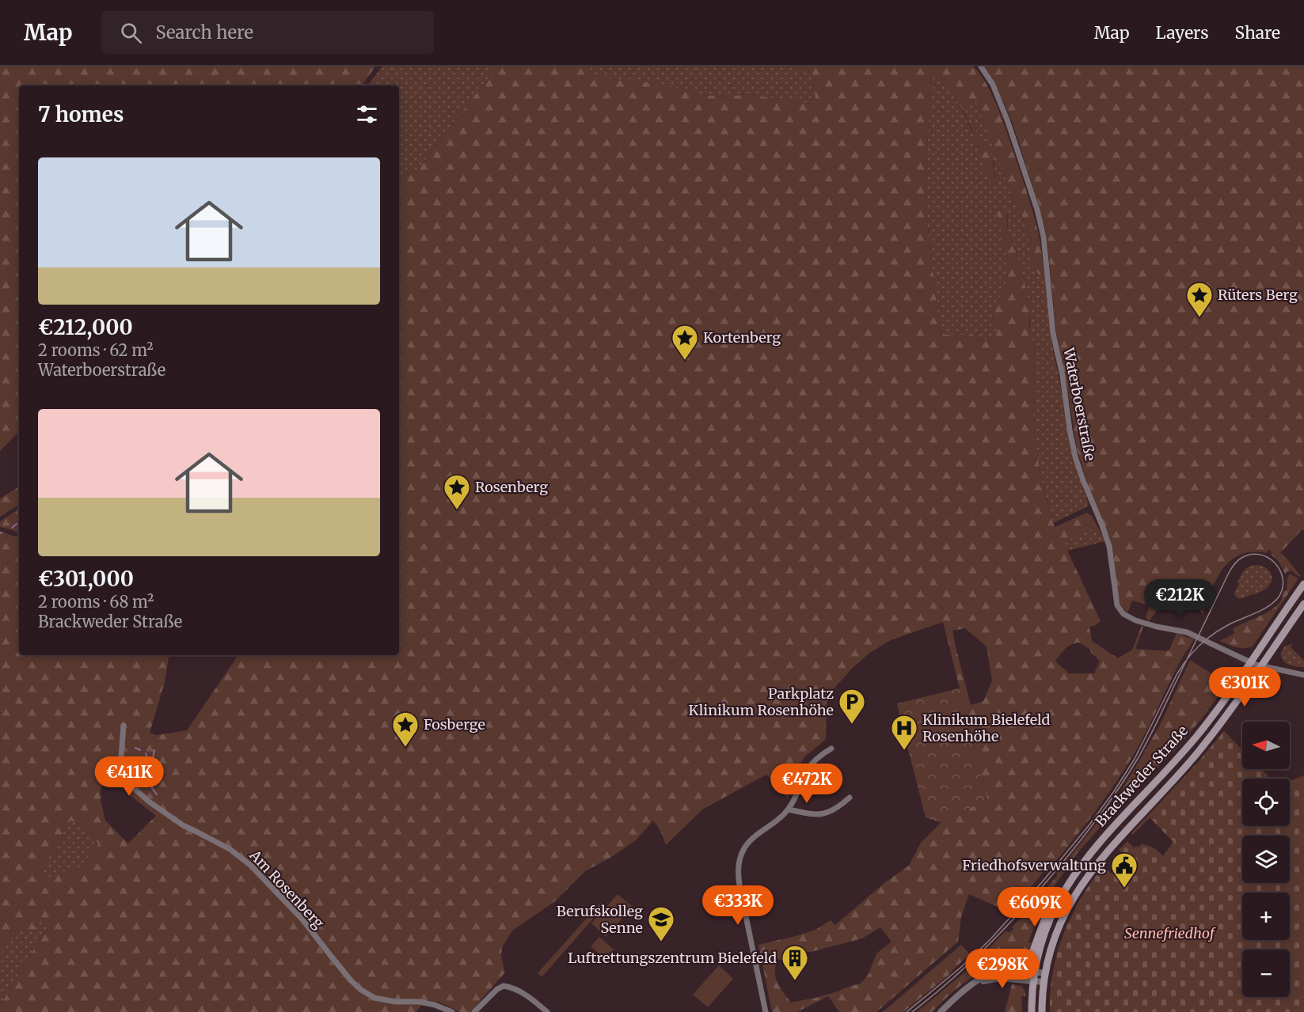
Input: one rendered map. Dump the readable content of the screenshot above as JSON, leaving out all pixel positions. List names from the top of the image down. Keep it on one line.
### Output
{"streets":{"main road":["Brackweder Straße"],"street":["Waterboerstraße","Am Rosenberg"]},"crossings":[["Waterboerstraße","Brackweder Straße"]],"parks":["Sennefriedhof"],"places":{"place":["Rüters Berg","Kortenberg","Rosenberg","Fosberge"],"parking":["Parkplatz Klinikum Rosenhöhe"],"hospital":["Klinikum Bielefeld Rosenhöhe"],"public building":["Friedhofsverwaltung"],"school or university":["Berufskolleg Senne"],"building":["Luftrettungszentrum Bielefeld"]},"north":"left","page":{"header":"Map","search":"Search here","nav":["Map","Layers","Share"],"heading":"7 homes","list":[{"name":"€212,000","note":"2 rooms · 62 m² · Waterboerstraße"},{"name":"€301,000","note":"2 rooms · 68 m² · Brackweder Straße"}],"price":["€212K","€301K","€411K","€472K","€333K","€609K","€298K"],"map_buttons":["+","−"]}}
